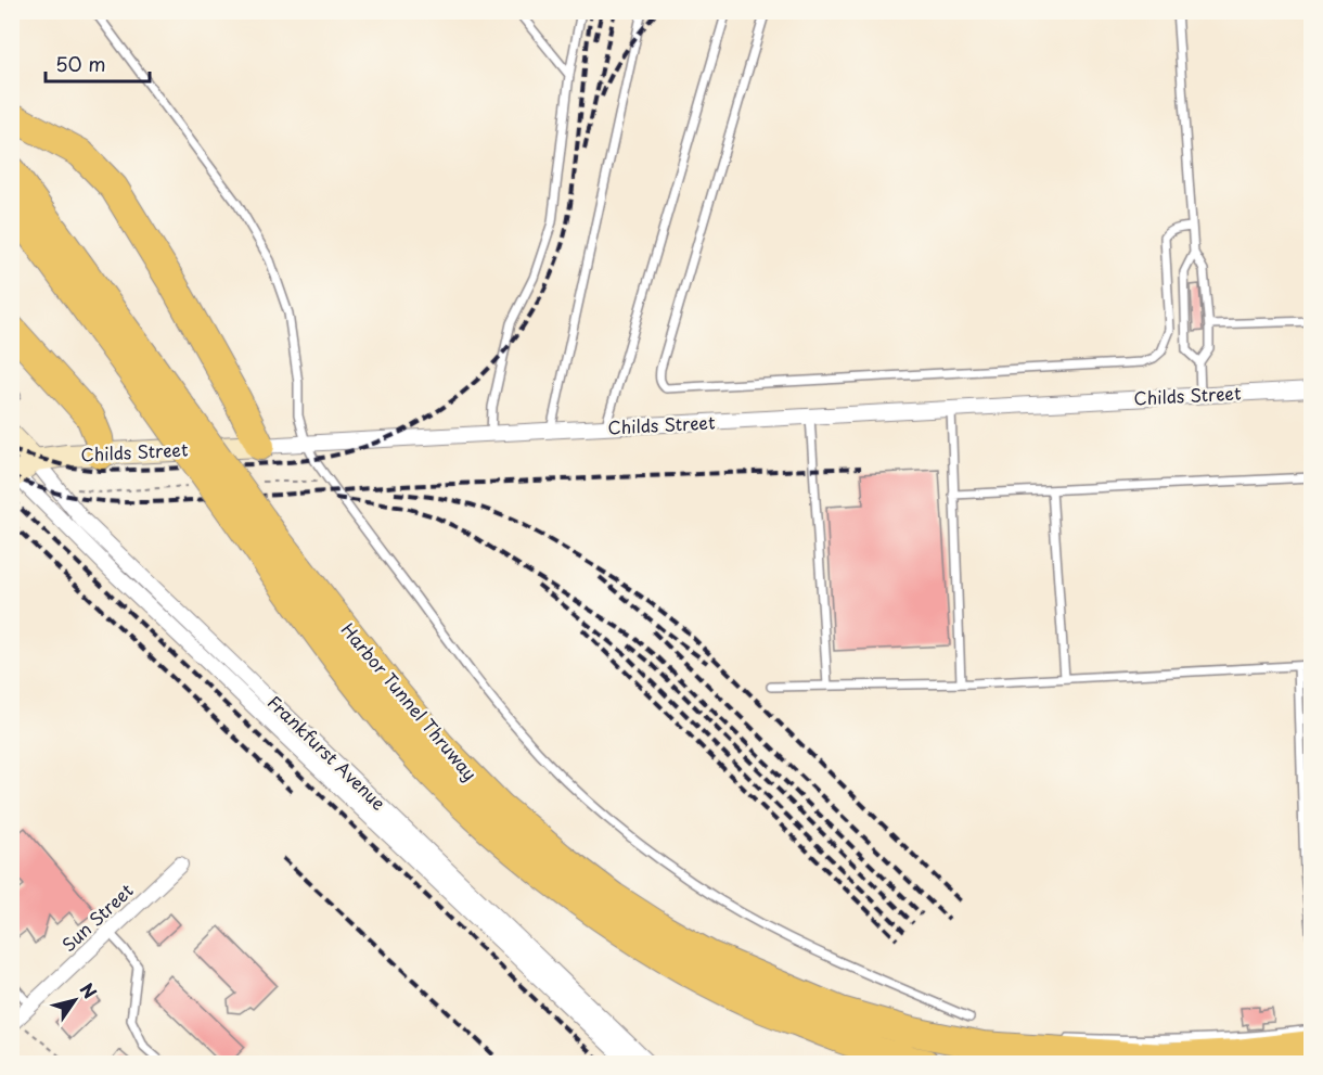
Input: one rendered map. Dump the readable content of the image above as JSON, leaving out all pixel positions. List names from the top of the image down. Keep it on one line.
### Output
{"streets":{"highway":["Harbor Tunnel Thruway"],"main road":["Childs Street","Frankfurst Avenue"],"street":["Sun Street"]},"crossings":[["Childs Street","Frankfurst Avenue"]],"scale_bar":"50 m","north":"top right"}
